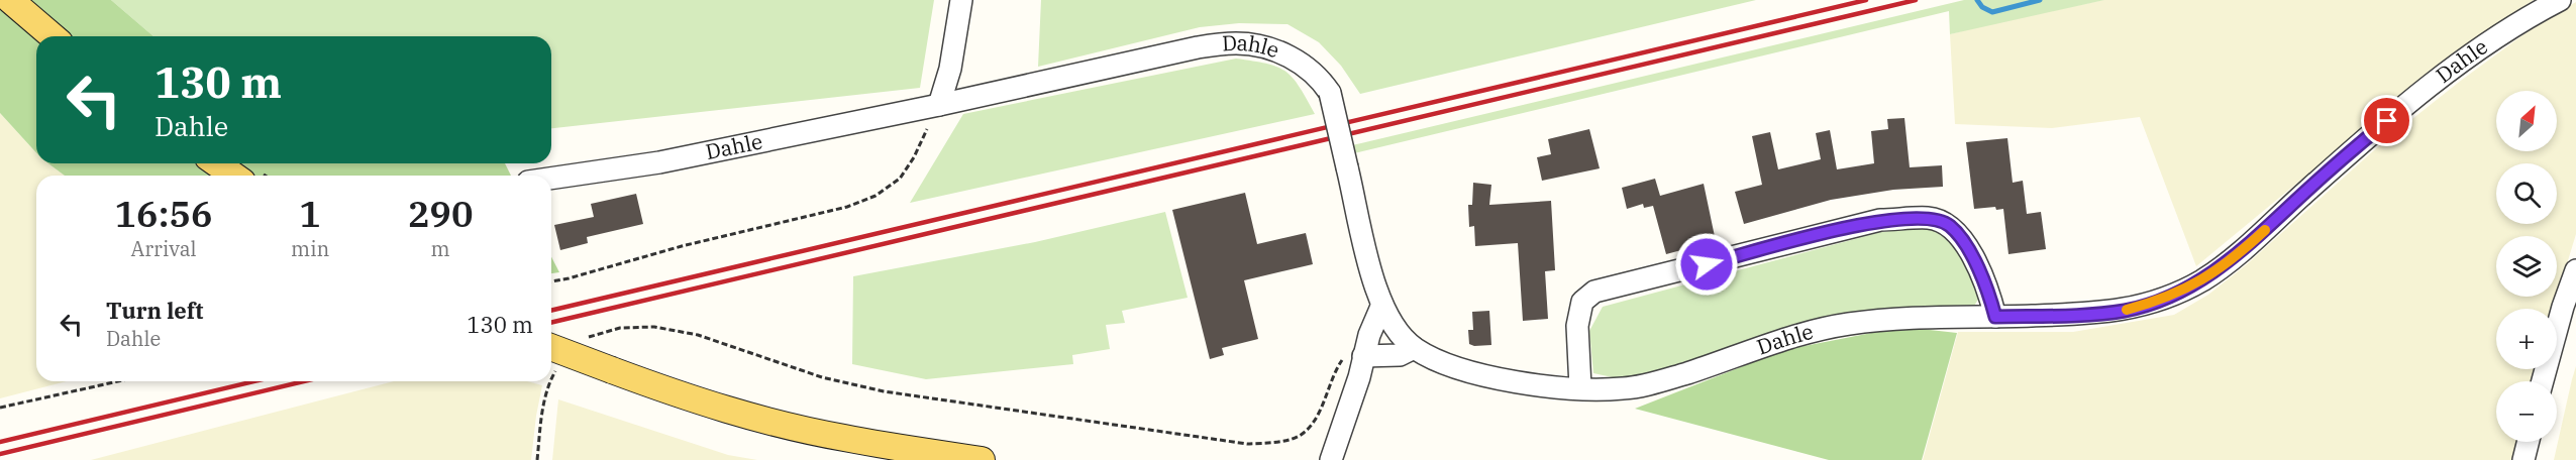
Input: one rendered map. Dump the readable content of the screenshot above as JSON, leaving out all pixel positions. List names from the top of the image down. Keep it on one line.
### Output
{"streets":{"street":["Dahle"]},"north":"top right","page":{"turn":["130 m","Dahle"],"map_buttons":["+","−"],"eta":["16:56","Arrival","1","min","290","m"],"list":[{"name":"Turn left","note":"Dahle","value":"130 m"}]}}
